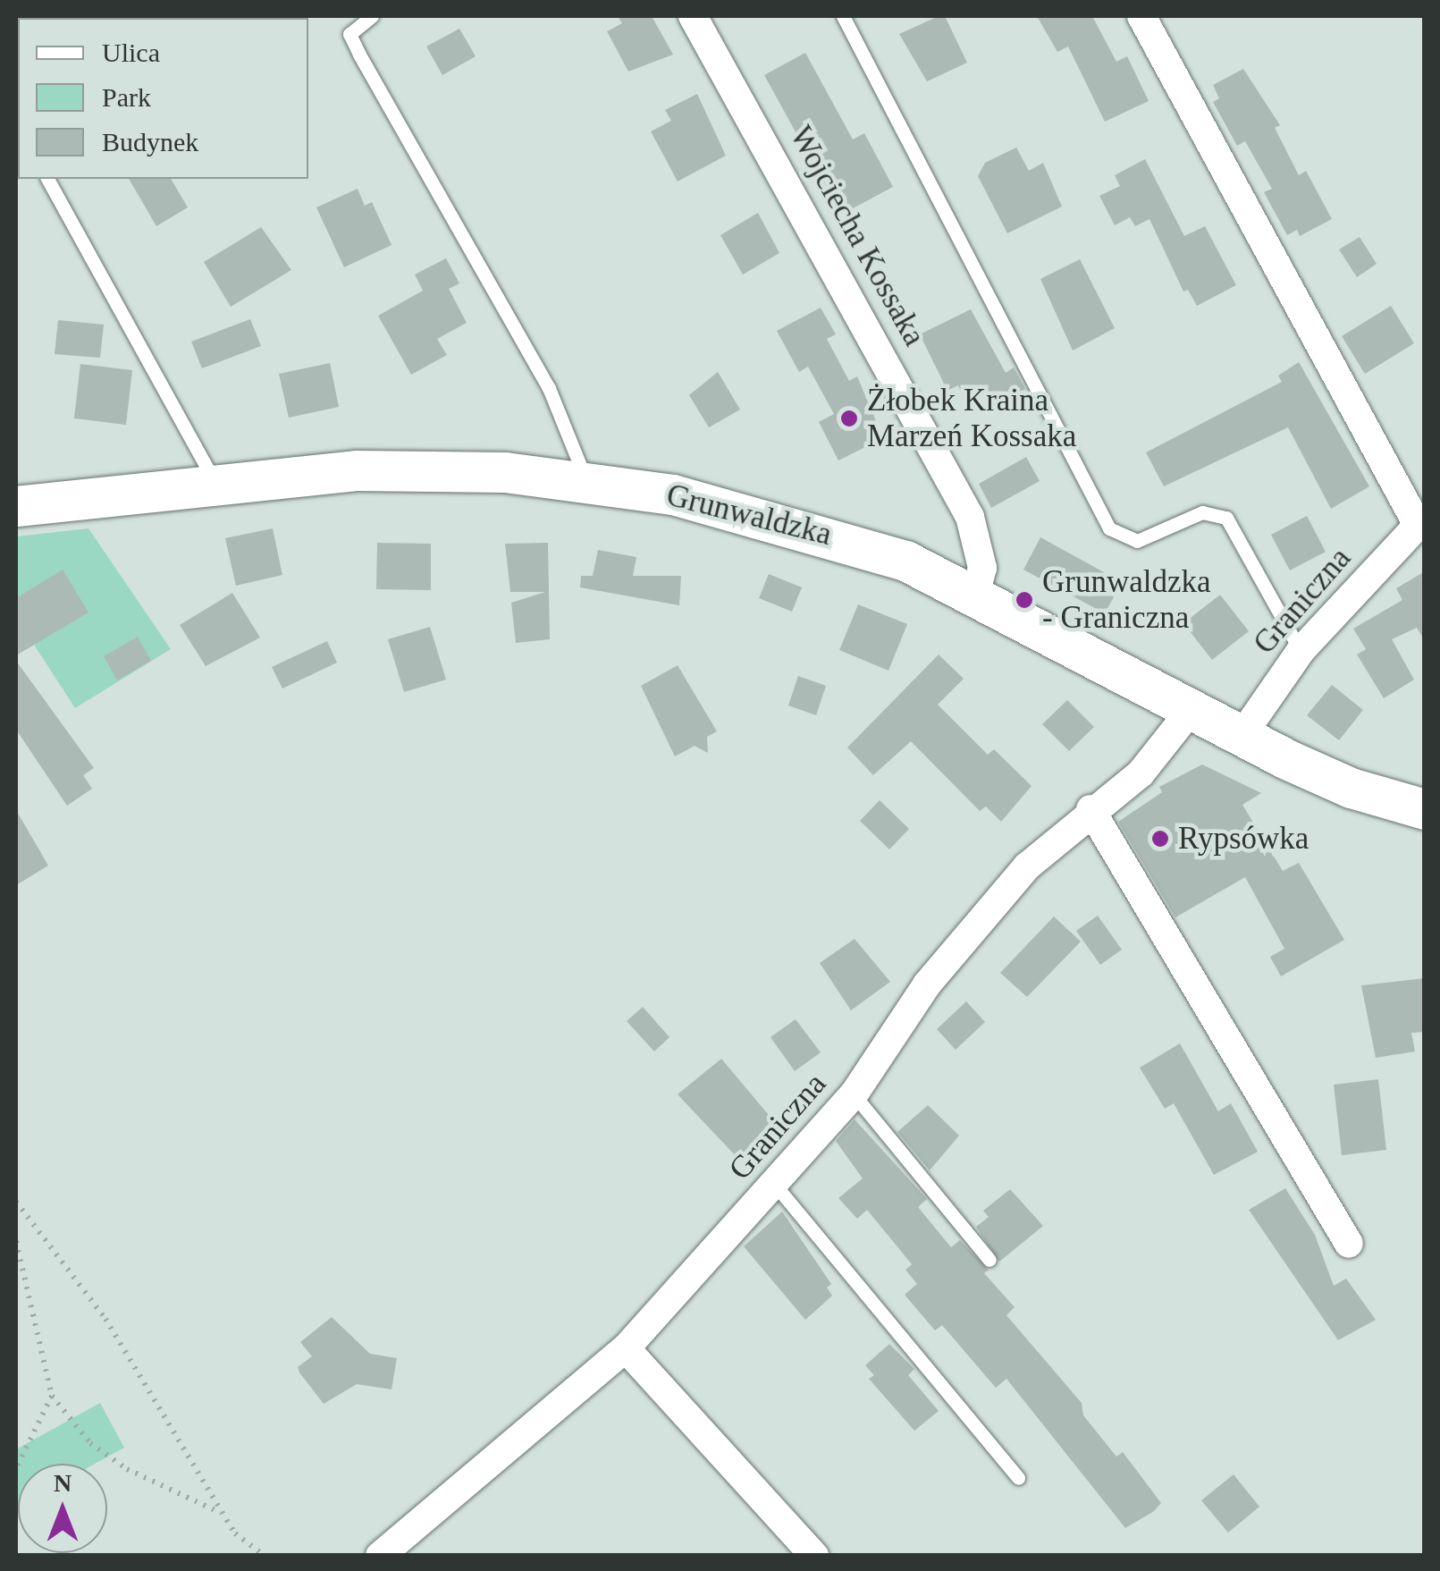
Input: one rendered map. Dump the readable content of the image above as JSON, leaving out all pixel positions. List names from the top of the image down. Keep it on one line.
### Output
{"streets":{"street":["Wojciecha Kossaka","Grunwaldzka","Graniczna"]},"crossings":[["Wojciecha Kossaka","Grunwaldzka"],["Grunwaldzka","Graniczna"]],"places":["Żłobek Kraina Marzeń Kossaka","Grunwaldzka - Graniczna","Rypsówka"],"legend":["Ulica","Park","Budynek"],"north":"top"}
